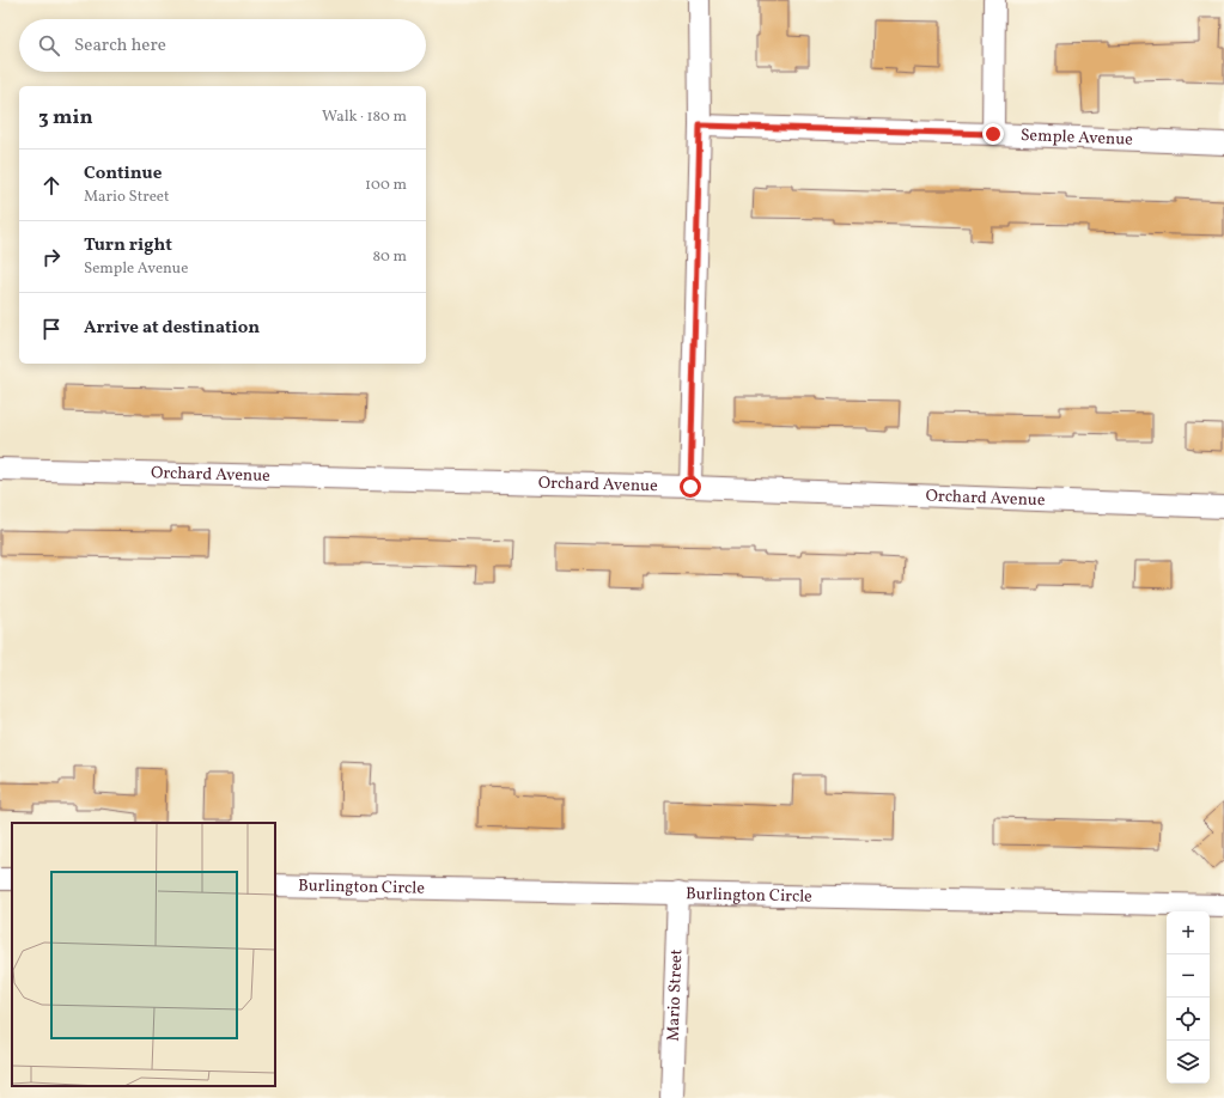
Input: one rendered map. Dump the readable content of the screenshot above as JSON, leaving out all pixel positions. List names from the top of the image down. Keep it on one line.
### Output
{"streets":{"street":["Semple Avenue","Orchard Avenue","Burlington Circle","Mario Street"]},"crossings":[["Burlington Circle","Mario Street"]],"page":{"search":"Search here","heading":["3 min","Walk · 180 m"],"list":[["Continue","Mario Street","100 m"],["Turn right","Semple Avenue","80 m"],"Arrive at destination"],"map_buttons":["+","−"]}}
